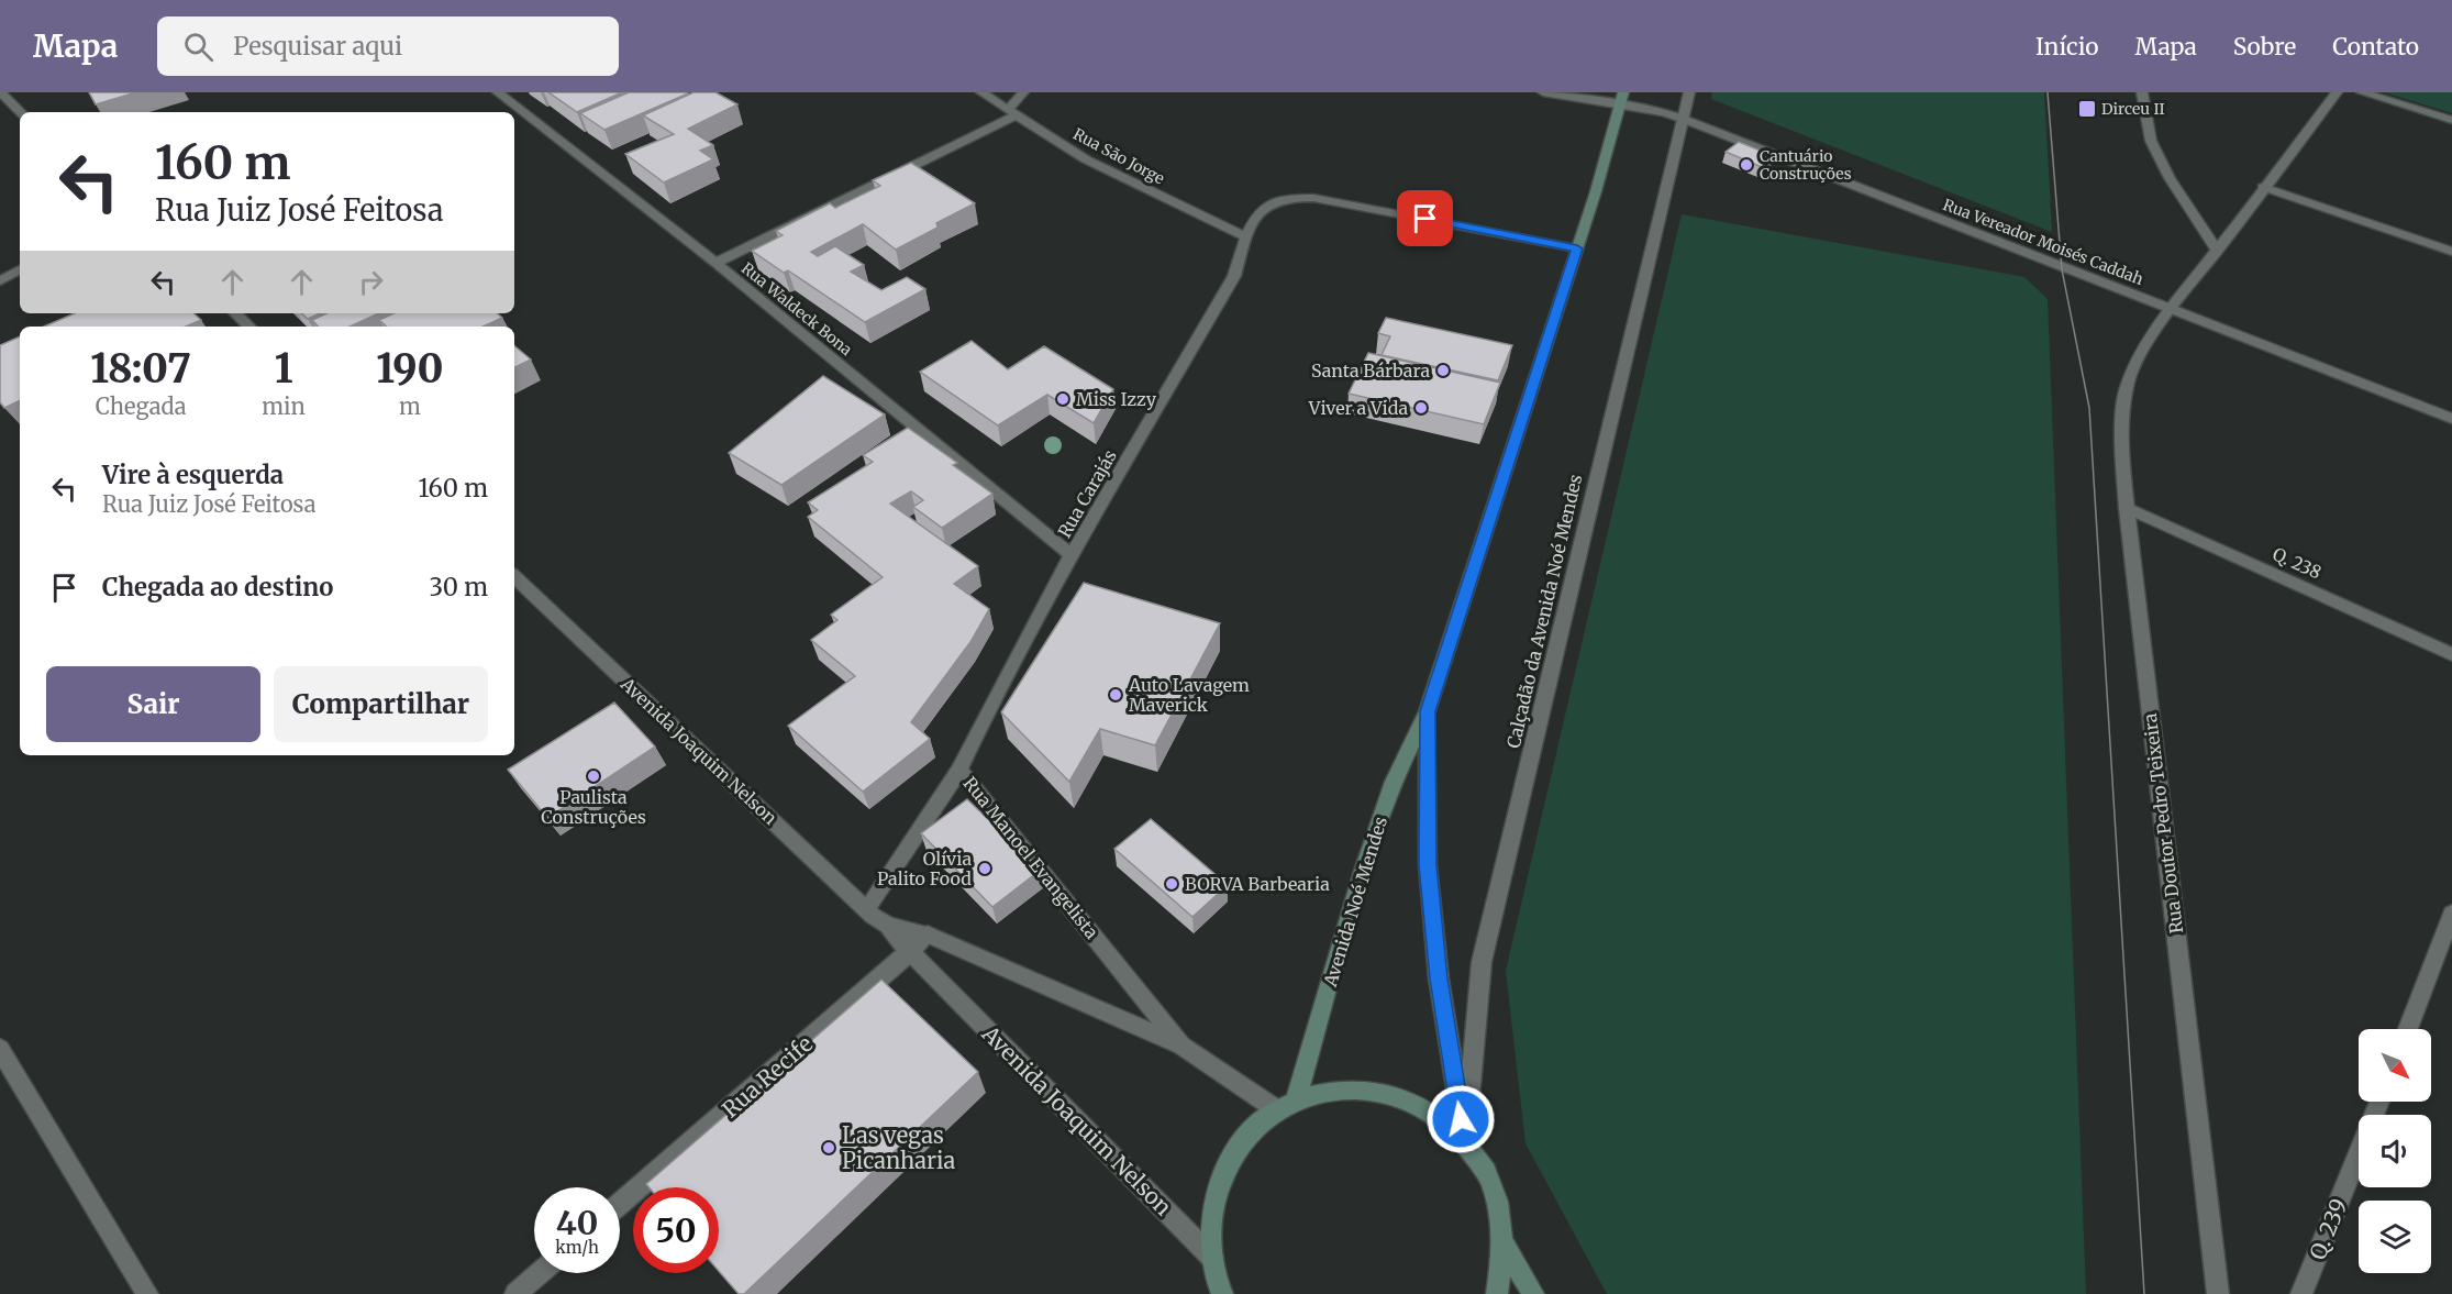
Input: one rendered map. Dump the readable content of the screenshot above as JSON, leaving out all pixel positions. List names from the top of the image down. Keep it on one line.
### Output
{"streets":{"main road":["Avenida Noé Mendes"],"street":["Rua São Jorge","Rua Vereador Moisés Caddah","Rua Waldeck Bona","Rua Carajás","Q. 238","Calçadão da Avenida Noé Mendes","Avenida Joaquim Nelson","Rua Doutor Pedro Teixeira","Rua Manoel Evangelista","Rua Recife","Q. 239"]},"crossings":[["Rua São Jorge","Rua Carajás"],["Rua Vereador Moisés Caddah","Calçadão da Avenida Noé Mendes"],["Rua Vereador Moisés Caddah","Rua Doutor Pedro Teixeira"],["Rua Vereador Moisés Caddah","Avenida Noé Mendes"],["Rua Waldeck Bona","Rua Carajás"],["Rua Carajás","Rua Manoel Evangelista"],["Rua Carajás","Avenida Noé Mendes"],["Q. 238","Rua Doutor Pedro Teixeira"],["Calçadão da Avenida Noé Mendes","Avenida Noé Mendes"],["Avenida Joaquim Nelson","Rua Manoel Evangelista"],["Avenida Joaquim Nelson","Rua Recife"]],"places":{"transit":["Dirceu II"],"other":["Cantuário Construções","Santa Bárbara","Miss Izzy","Viver a Vida","Auto Lavagem Maverick","Paulista Construções","Olívia Palito Food","BORVA Barbearia","Las vegas Picanharia"]},"north":"bottom right","page":{"header":"Mapa","search":"Pesquisar aqui","nav":["Início","Mapa","Sobre","Contato"],"turn":["160 m","Rua Juiz José Feitosa"],"eta":["18:07","Chegada","1","min","190","m"],"list":[{"name":"Vire à esquerda","note":"Rua Juiz José Feitosa","value":"160 m"},{"name":"Chegada ao destino","value":"30 m"}],"buttons":["Sair","Compartilhar"],"speed":"40 km/h","limit":"50"}}
